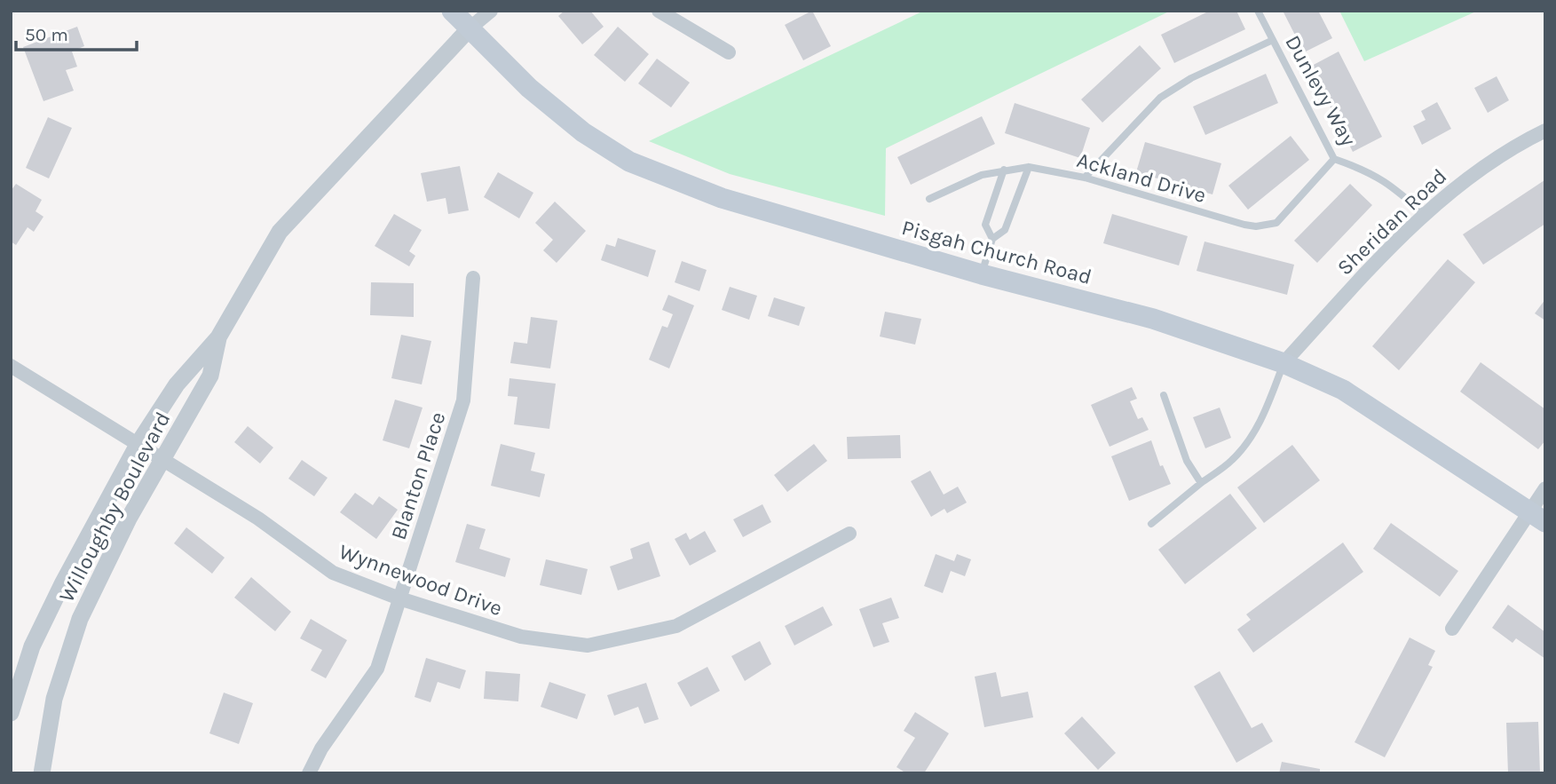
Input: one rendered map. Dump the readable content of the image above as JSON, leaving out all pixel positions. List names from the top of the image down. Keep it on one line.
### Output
{"streets":{"main road":["Pisgah Church Road"],"street":["Sheridan Road","Blanton Place","Willoughby Boulevard","Wynnewood Drive"],"lane":["Dunlevy Way","Ackland Drive"]},"crossings":[["Dunlevy Way","Ackland Drive"],["Dunlevy Way","Sheridan Road"],["Sheridan Road","Pisgah Church Road"],["Pisgah Church Road","Willoughby Boulevard"],["Blanton Place","Wynnewood Drive"],["Willoughby Boulevard","Wynnewood Drive"]],"scale_bar":"50 m"}
